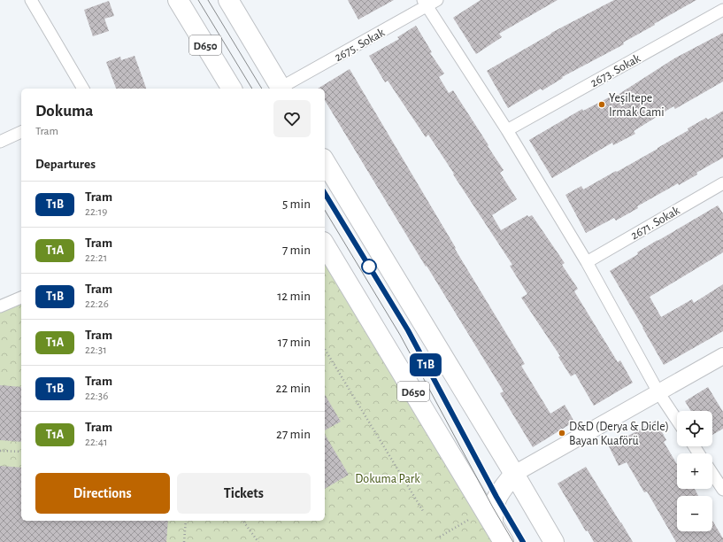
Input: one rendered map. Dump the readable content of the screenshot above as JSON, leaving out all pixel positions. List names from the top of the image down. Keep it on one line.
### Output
{"streets":{"highway":["D650"],"street":["2675. Sokak","2673. Sokak","2671. Sokak"]},"parks":["Dokuma Park"],"places":["Yeşiltepe Irmak Cami","D&D (Derya & Dicle) Bayan Kuaförü"],"lines":["tram line T1B"],"page":{"on_map":"T1B","heading":[["Dokuma","Tram"],"Departures"],"list":[{"mark":"T1B","name":"Tram","note":"22:19","value":"5 min"},{"mark":"T1A","name":"Tram","note":"22:21","value":"7 min"},{"mark":"T1B","name":"Tram","note":"22:26","value":"12 min"},{"mark":"T1A","name":"Tram","note":"22:31","value":"17 min"},{"mark":"T1B","name":"Tram","note":"22:36","value":"22 min"},{"mark":"T1A","name":"Tram","note":"22:41","value":"27 min"}],"map_buttons":["+","−"],"buttons":["Directions","Tickets"]}}
